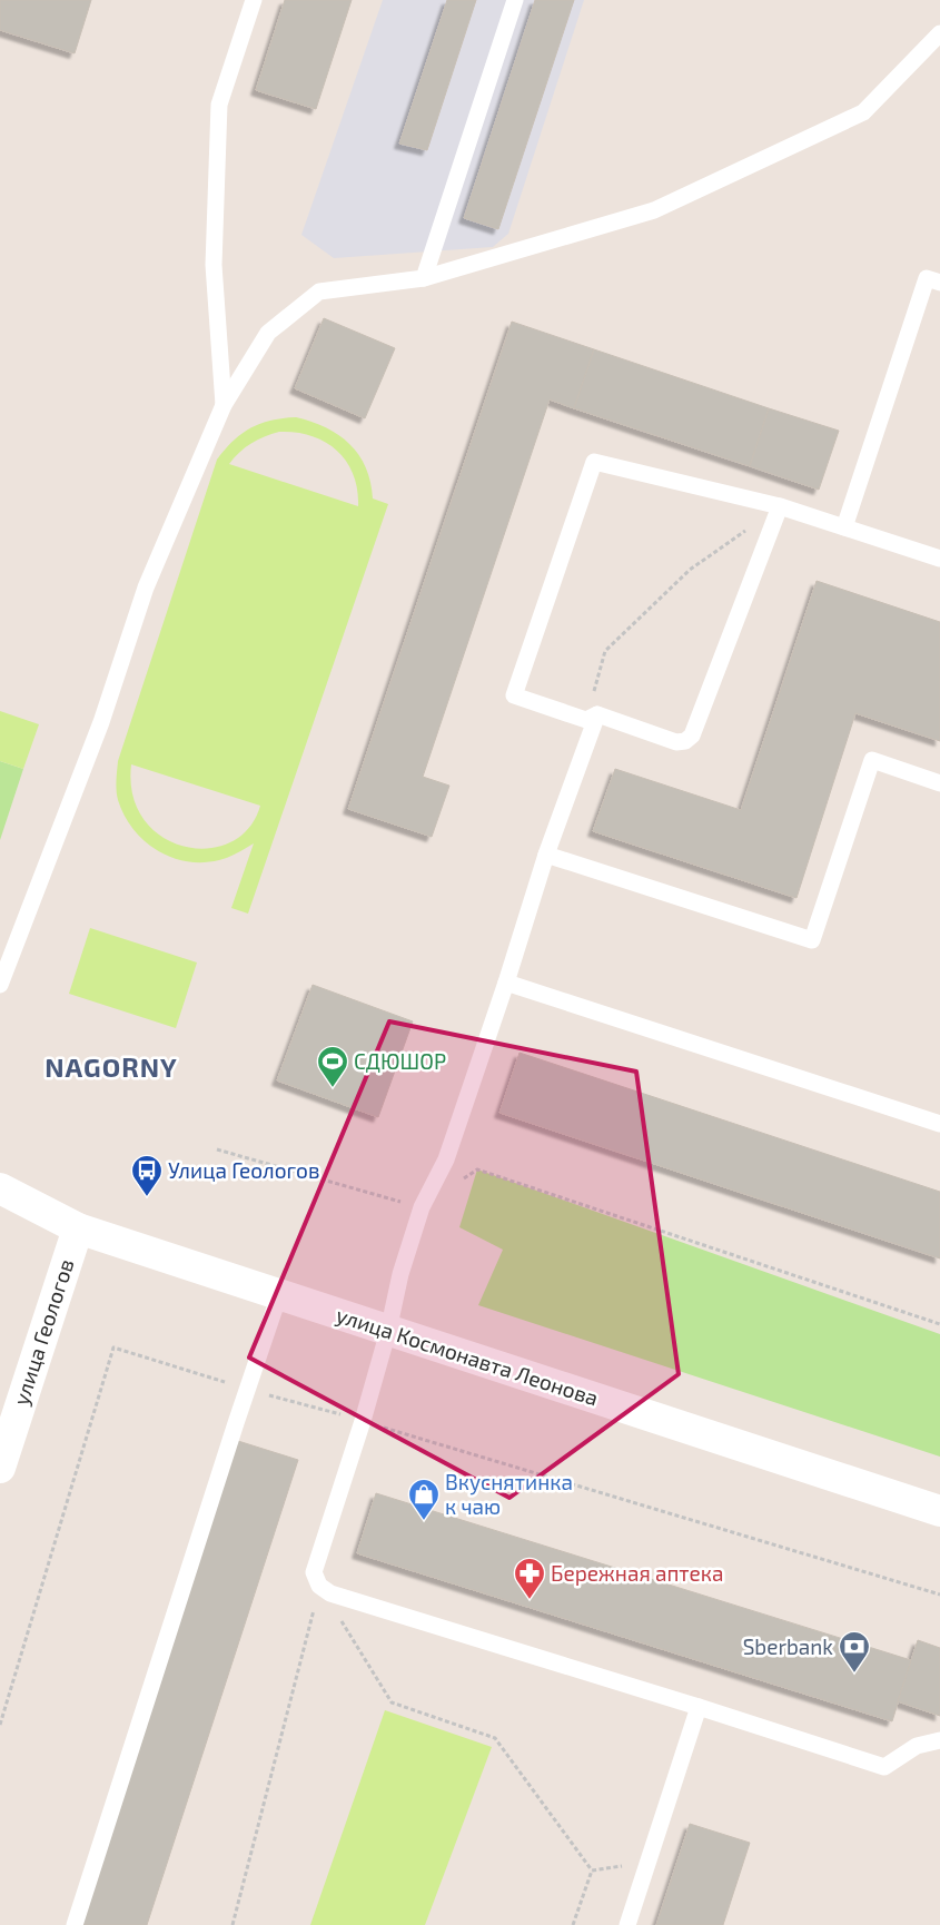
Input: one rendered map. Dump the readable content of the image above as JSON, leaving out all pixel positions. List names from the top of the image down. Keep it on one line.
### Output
{"streets":{"main road":["улица Геологов","улица Космонавта Леонова"]},"crossings":[["улица Геологов","улица Космонавта Леонова"]],"districts":["NAGORNY"],"places":{"sports":["СДЮШОР"],"bus stop":["Улица Геологов"],"shop":["Вкуснятинка к чаю"],"pharmacy":["Бережная аптека"],"bank":["Sberbank"]}}
